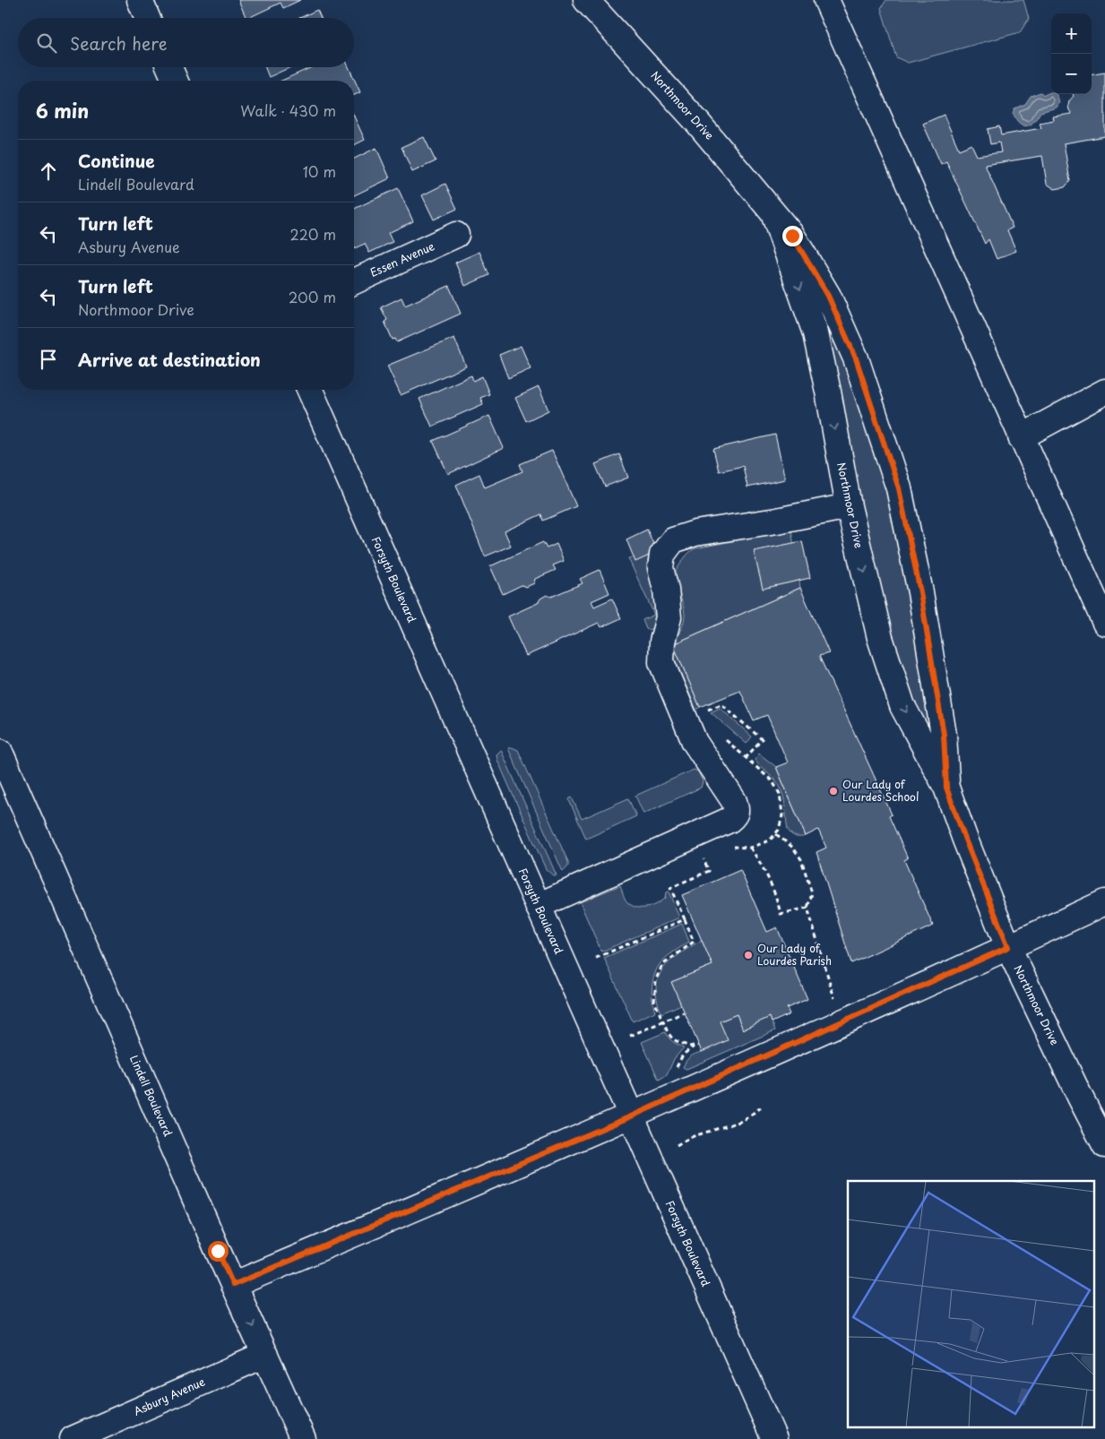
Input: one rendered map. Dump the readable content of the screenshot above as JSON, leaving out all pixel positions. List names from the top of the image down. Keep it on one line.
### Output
{"streets":{"street":["Northmoor Drive","Essen Avenue","Forsyth Boulevard","Lindell Boulevard","Asbury Avenue"]},"crossings":[["Lindell Boulevard","Asbury Avenue"]],"places":["Our Lady of Lourdes School","Our Lady of Lourdes Parish"],"page":{"map_buttons":["+","−"],"search":"Search here","heading":["6 min","Walk · 430 m"],"list":[["Continue","Lindell Boulevard","10 m"],["Turn left","Asbury Avenue","220 m"],["Turn left","Northmoor Drive","200 m"],"Arrive at destination"]}}
